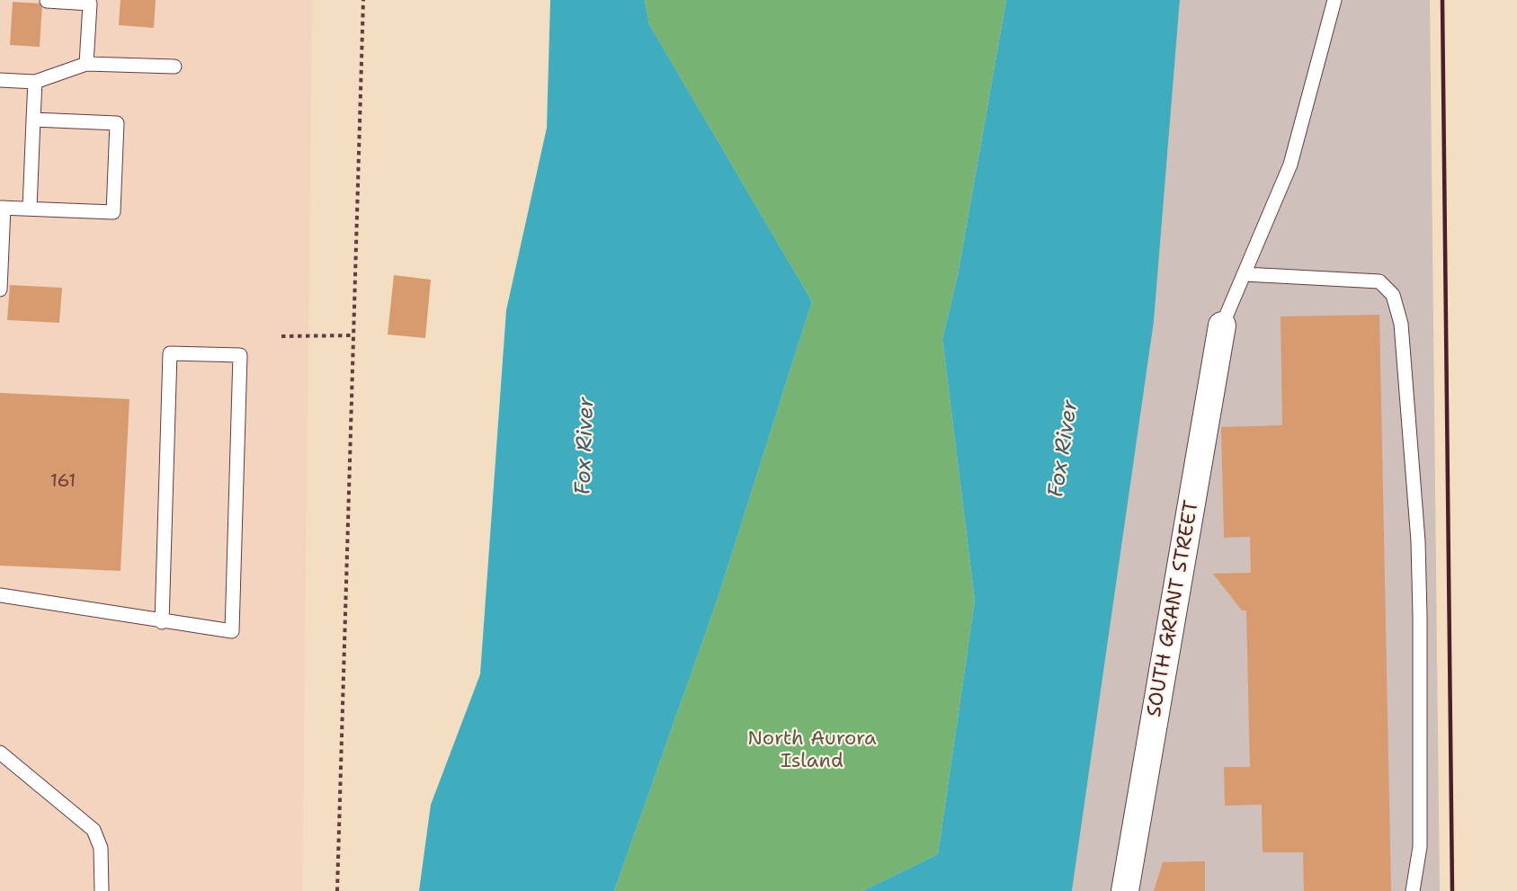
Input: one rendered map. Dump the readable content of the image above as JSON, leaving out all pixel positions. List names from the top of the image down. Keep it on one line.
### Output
{"streets":{"street":["SOUTH GRANT STREET"]},"water":["Fox River"],"parks":["North Aurora Island"],"house_numbers":["161"]}
